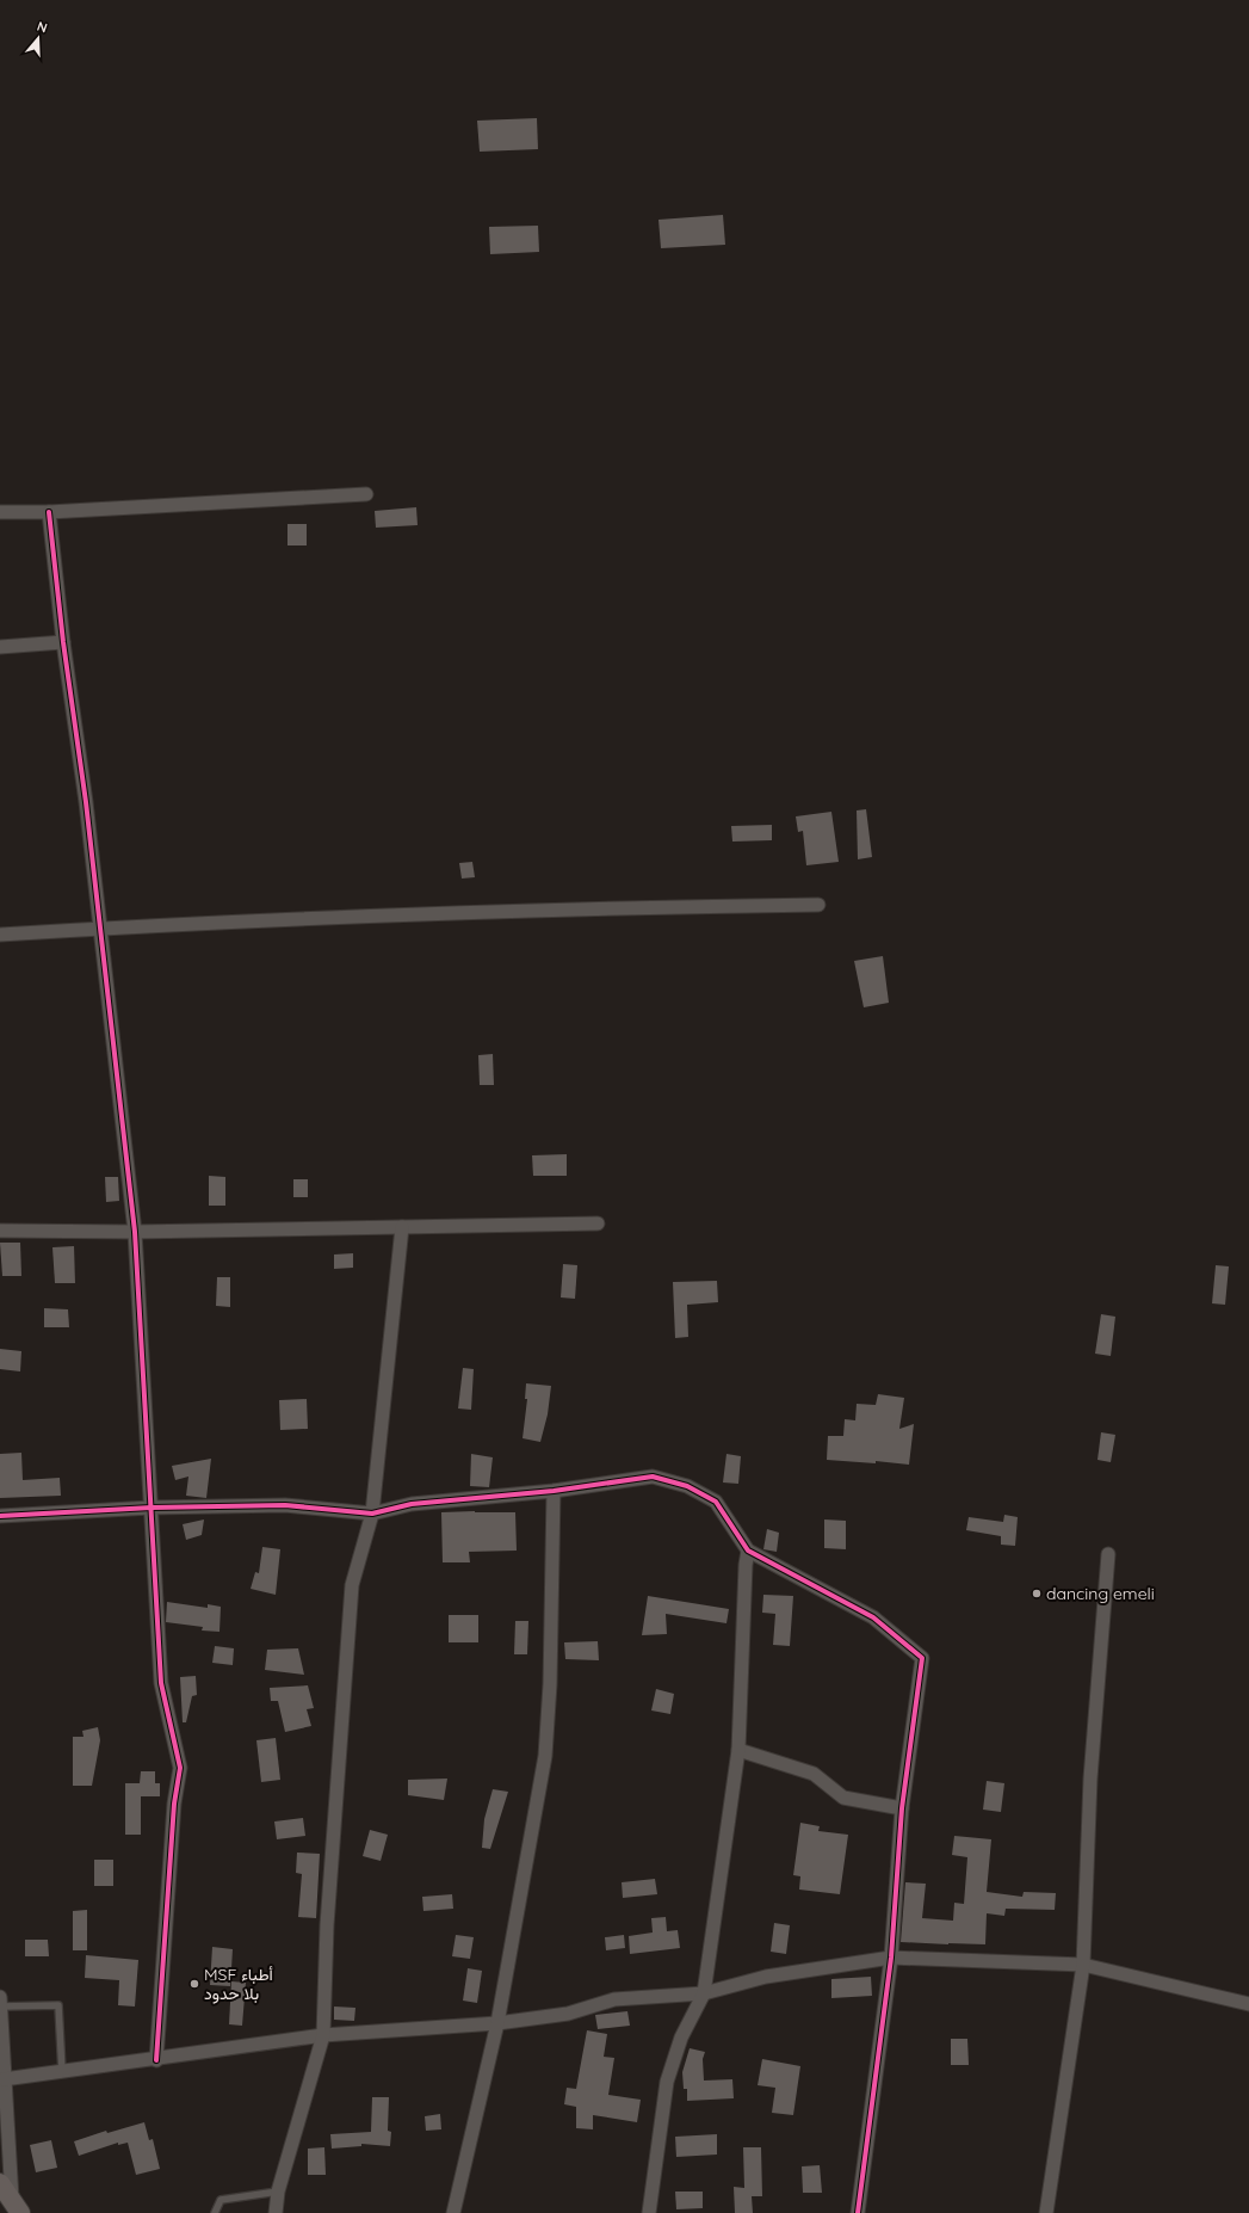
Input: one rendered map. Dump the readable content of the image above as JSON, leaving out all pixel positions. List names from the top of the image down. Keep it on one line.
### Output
{"places":["dancing emeli","MSF أطباء بلا حدود"],"north":"top"}
